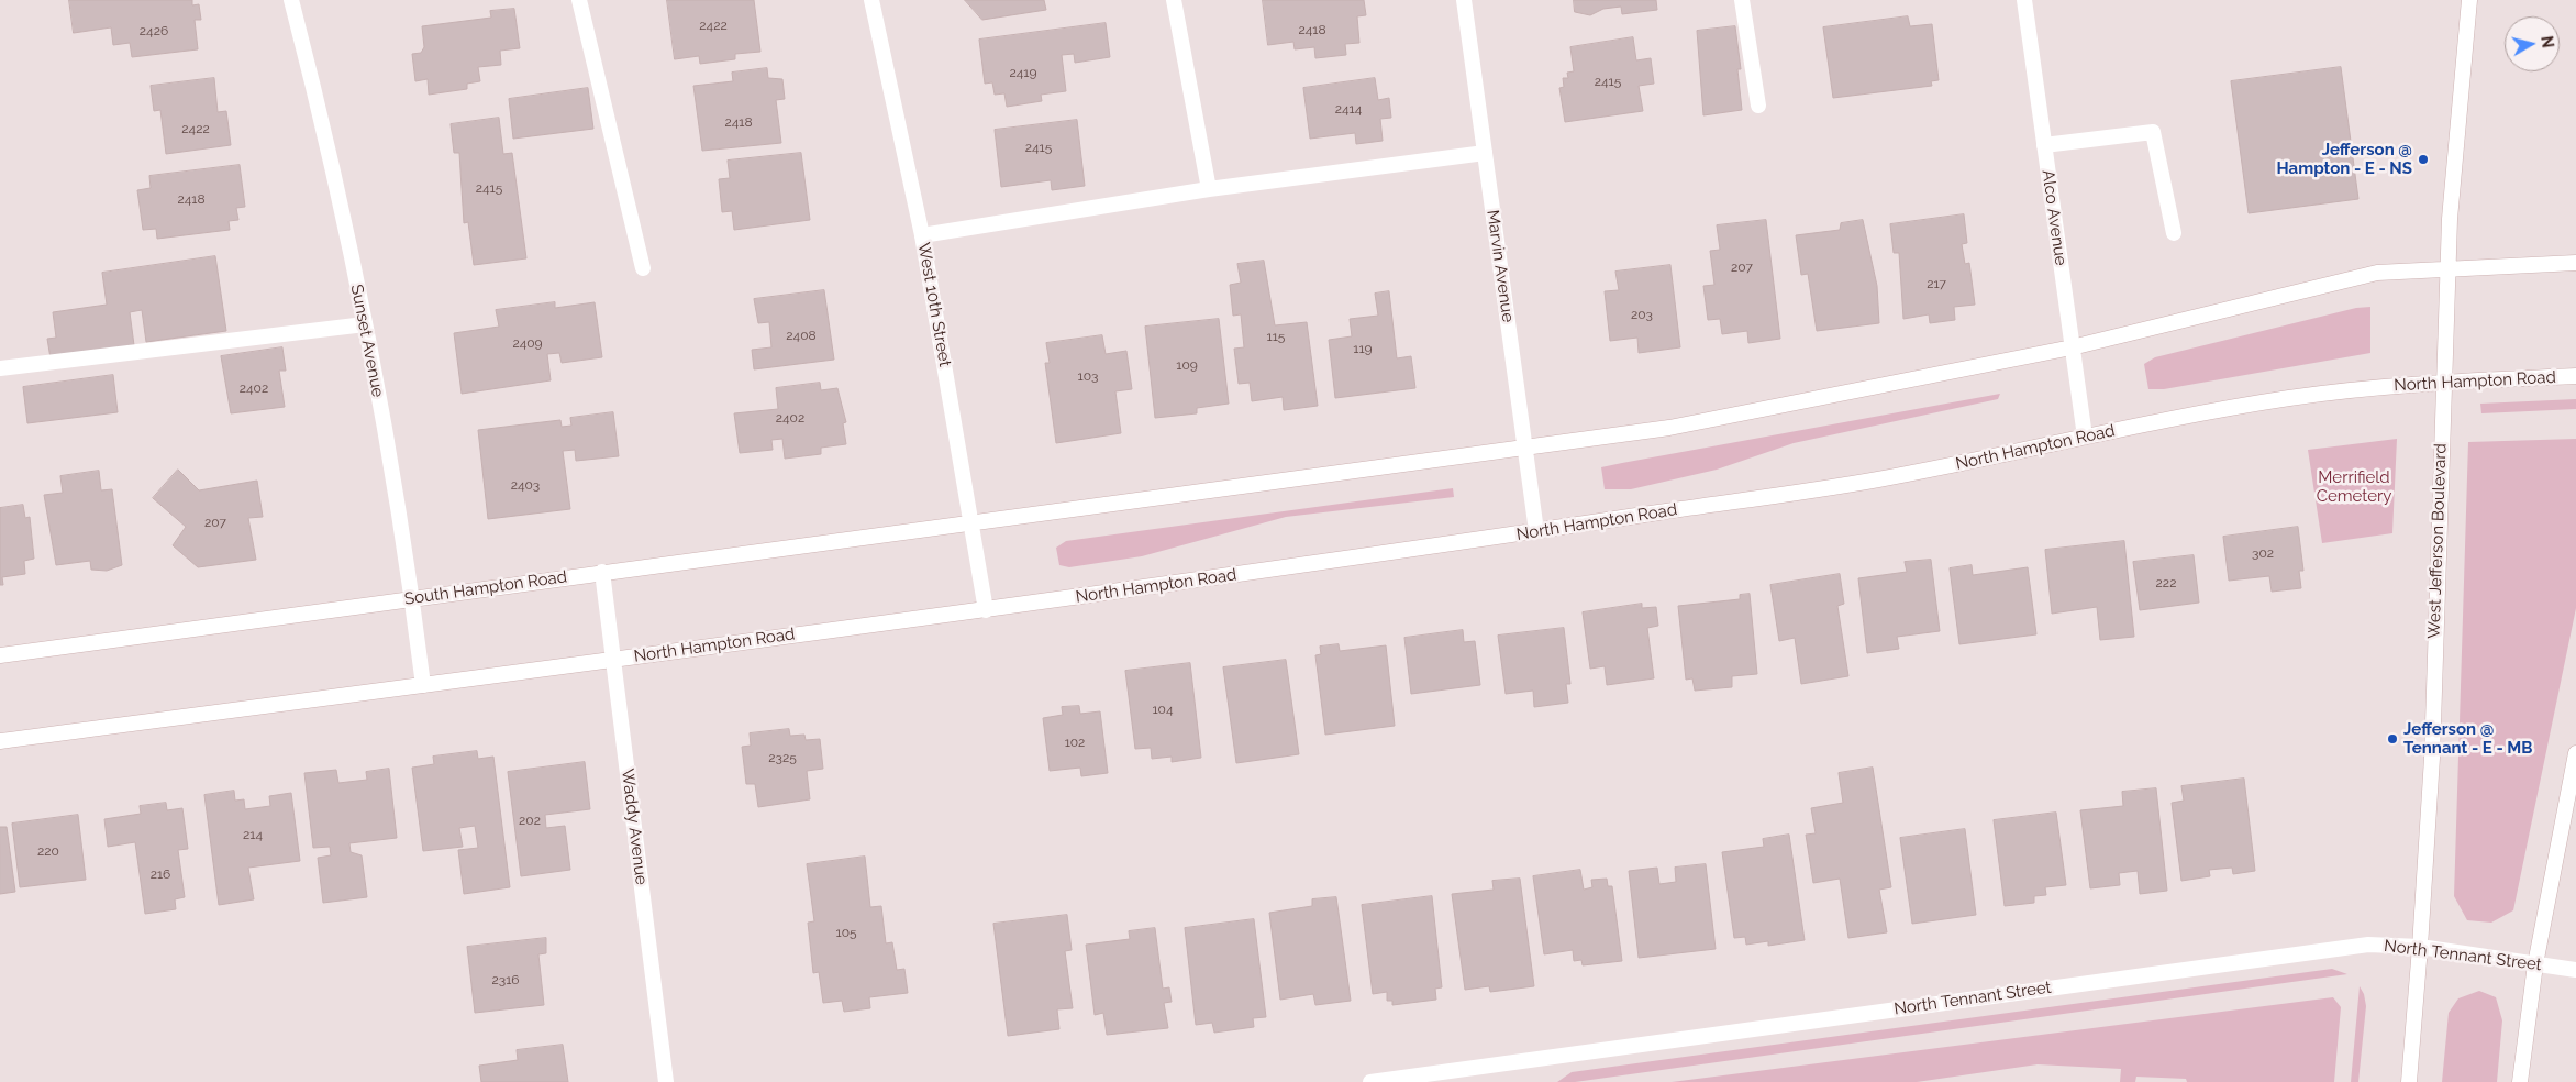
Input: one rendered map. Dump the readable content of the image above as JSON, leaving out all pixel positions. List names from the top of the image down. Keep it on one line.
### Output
{"streets":{"main road":["Alco Avenue","Marvin Avenue","West 10th Street","Sunset Avenue","North Hampton Road","West Jefferson Boulevard","South Hampton Road","Waddy Avenue","North Tennant Street"]},"crossings":[["Alco Avenue","North Hampton Road"],["Marvin Avenue","North Hampton Road"],["West 10th Street","North Hampton Road"],["West 10th Street","South Hampton Road"],["Sunset Avenue","South Hampton Road"],["North Hampton Road","West Jefferson Boulevard"],["North Hampton Road","Waddy Avenue"],["West Jefferson Boulevard","North Tennant Street"],["South Hampton Road","Waddy Avenue"]],"parks":["Merrifield Cemetery"],"places":["Jefferson @ Hampton - E - NS","Jefferson @ Tennant - E - MB"],"house_numbers":["2422","2418","2426","2419","2415","2414","2418","2422","2415","2415","2418","207","217","203","2408","115","2409","119","109","103","2402","2402","2403","207","302","222","104","102","2325","202","214","220","216","105","2316"],"north":"right"}
